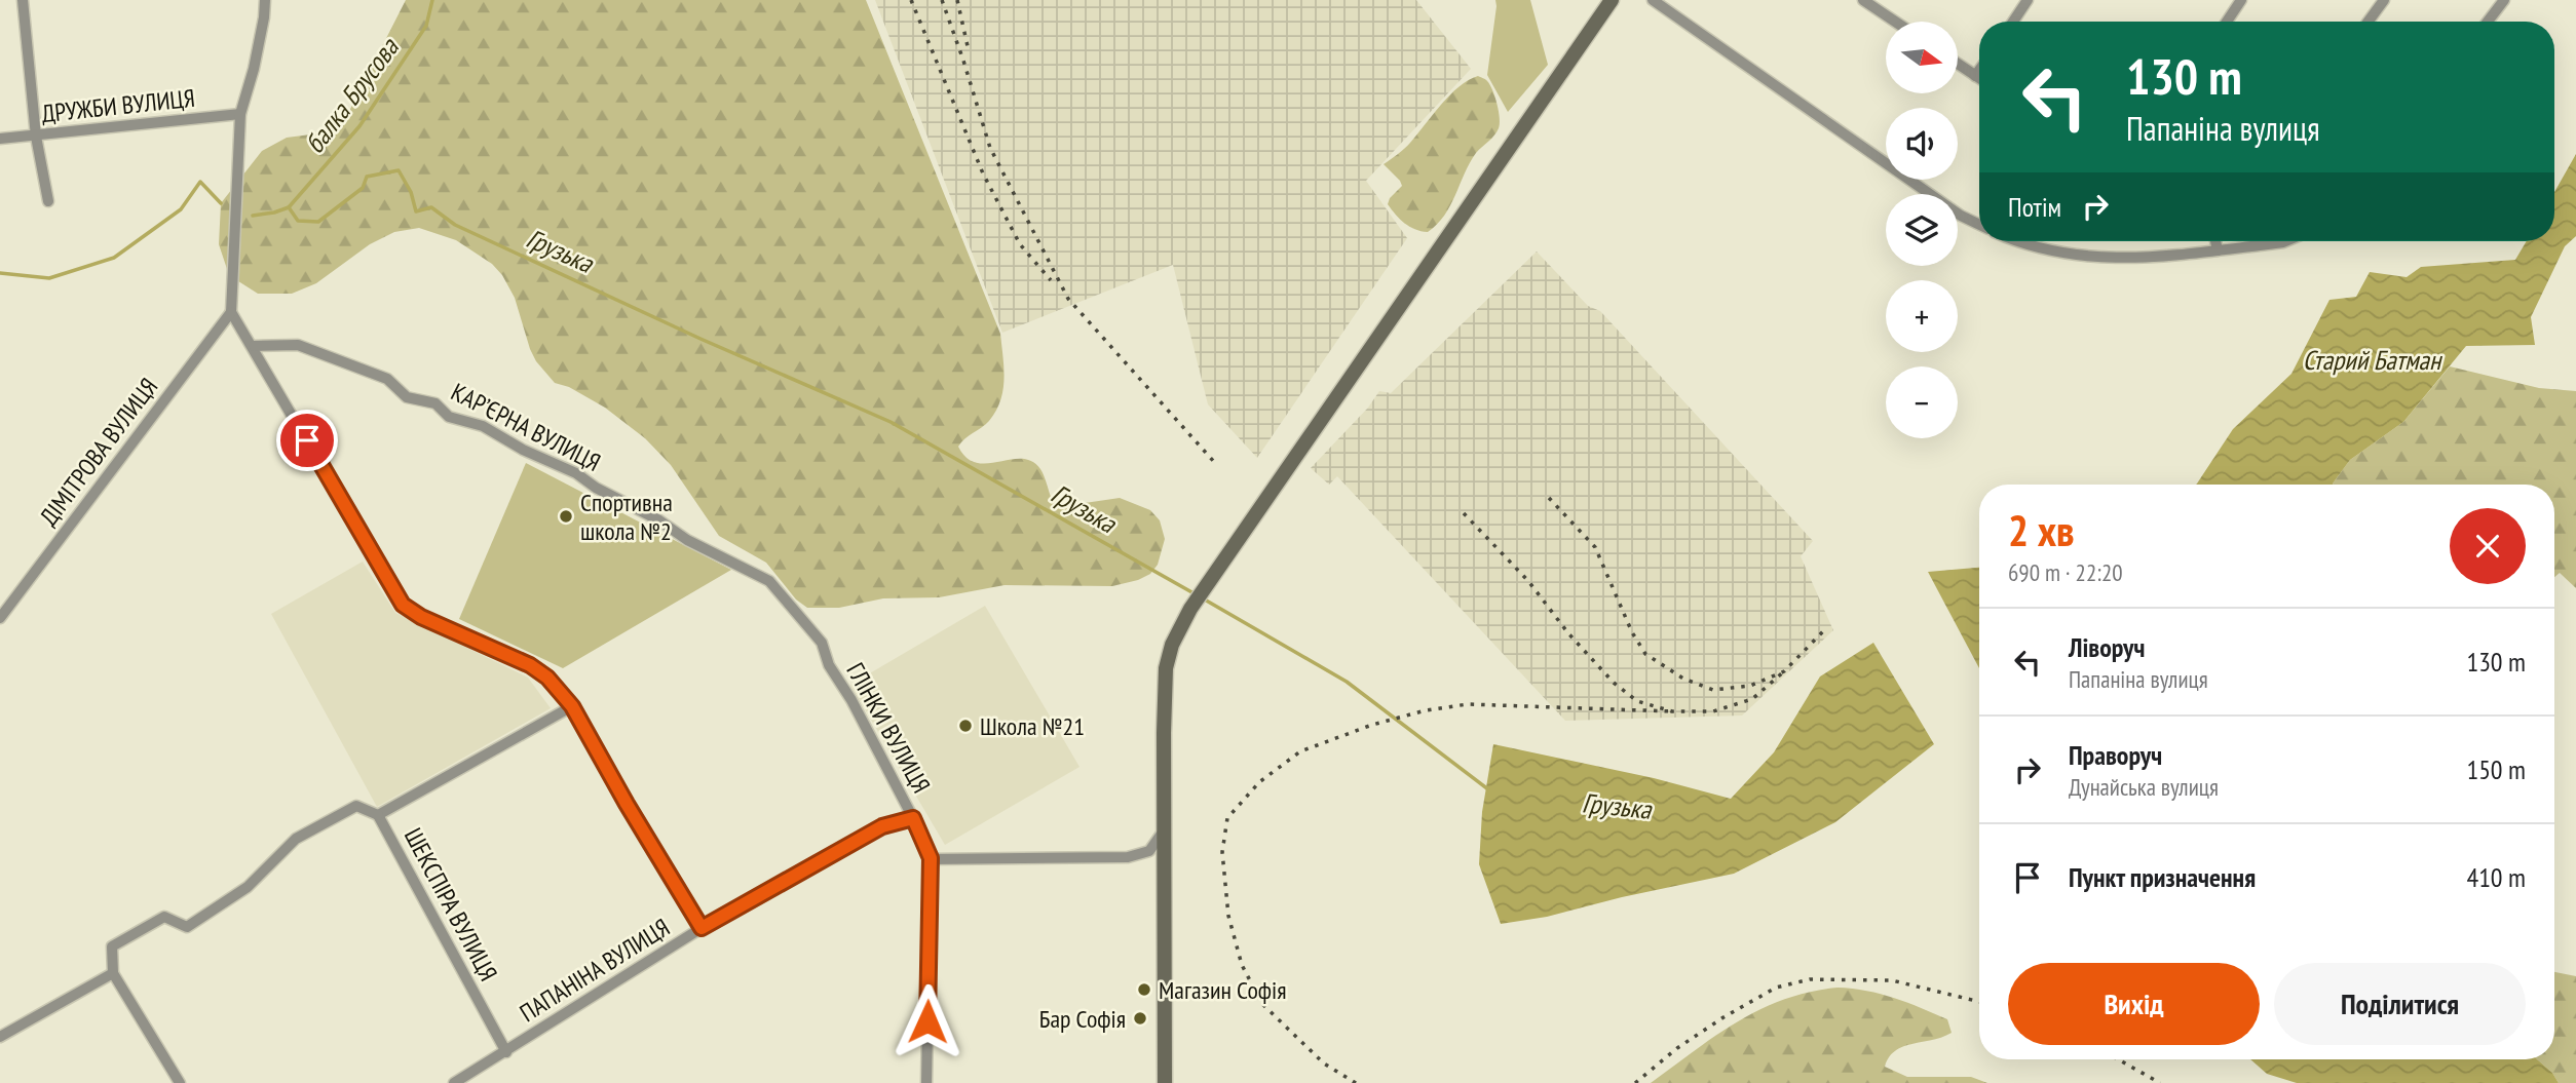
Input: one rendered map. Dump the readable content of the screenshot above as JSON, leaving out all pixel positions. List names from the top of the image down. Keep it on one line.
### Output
{"streets":{"street":["ДРУЖБИ ВУЛИЦЯ","КАР’ЄРНА ВУЛИЦЯ","ДІМІТРОВА ВУЛИЦЯ","ГЛІНКИ ВУЛИЦЯ","ШЕКСПІРА ВУЛИЦЯ","ПАПАНІНА ВУЛИЦЯ"]},"crossings":[["КАР’ЄРНА ВУЛИЦЯ","ГЛІНКИ ВУЛИЦЯ"],["ГЛІНКИ ВУЛИЦЯ","ПАПАНІНА ВУЛИЦЯ"],["ШЕКСПІРА ВУЛИЦЯ","ПАПАНІНА ВУЛИЦЯ"]],"water":["балка Брусова","Грузька","Старий Батман"],"places":["Спортивна школа №2","Школа №21","Магазин Софія","Бар Софія"],"north":"right","page":{"map_buttons":["+","−"],"turn":["130 m","Папаніна вулиця"],"then":"Потім","heading":["2 хв","690 m · 22:20"],"list":[{"name":"Ліворуч","note":"Папаніна вулиця","value":"130 m"},{"name":"Праворуч","note":"Дунайська вулиця","value":"150 m"},{"name":"Пункт призначення","value":"410 m"}],"buttons":["Вихід","Поділитися"]}}
